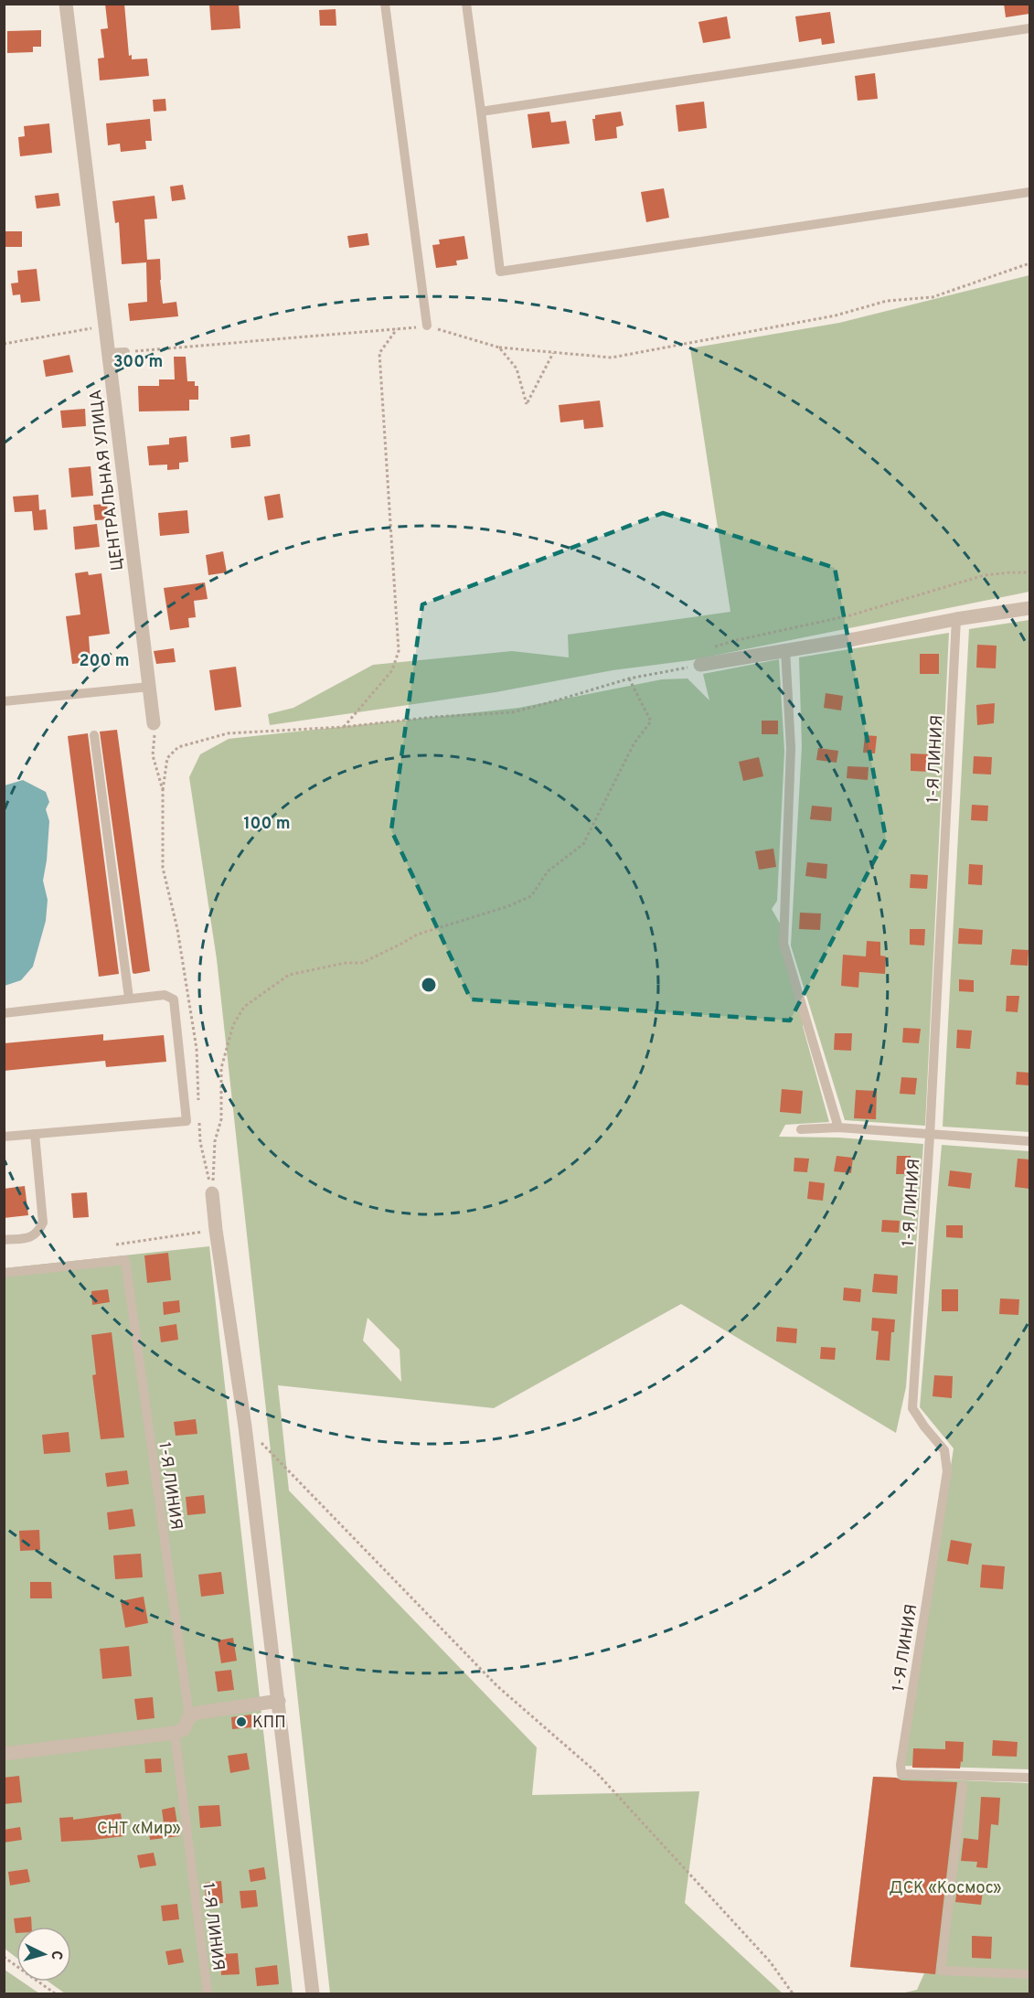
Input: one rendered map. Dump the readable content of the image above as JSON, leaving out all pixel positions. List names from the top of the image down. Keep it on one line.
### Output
{"streets":{"street":["ЦЕНТРАЛЬНАЯ УЛИЦА"],"lane":["1-Я ЛИНИЯ"]},"parks":["СНТ «Мир»","ДСК «Космос»"],"places":["КПП"],"north":"right","rings":["300 m","200 m","100 m"]}
